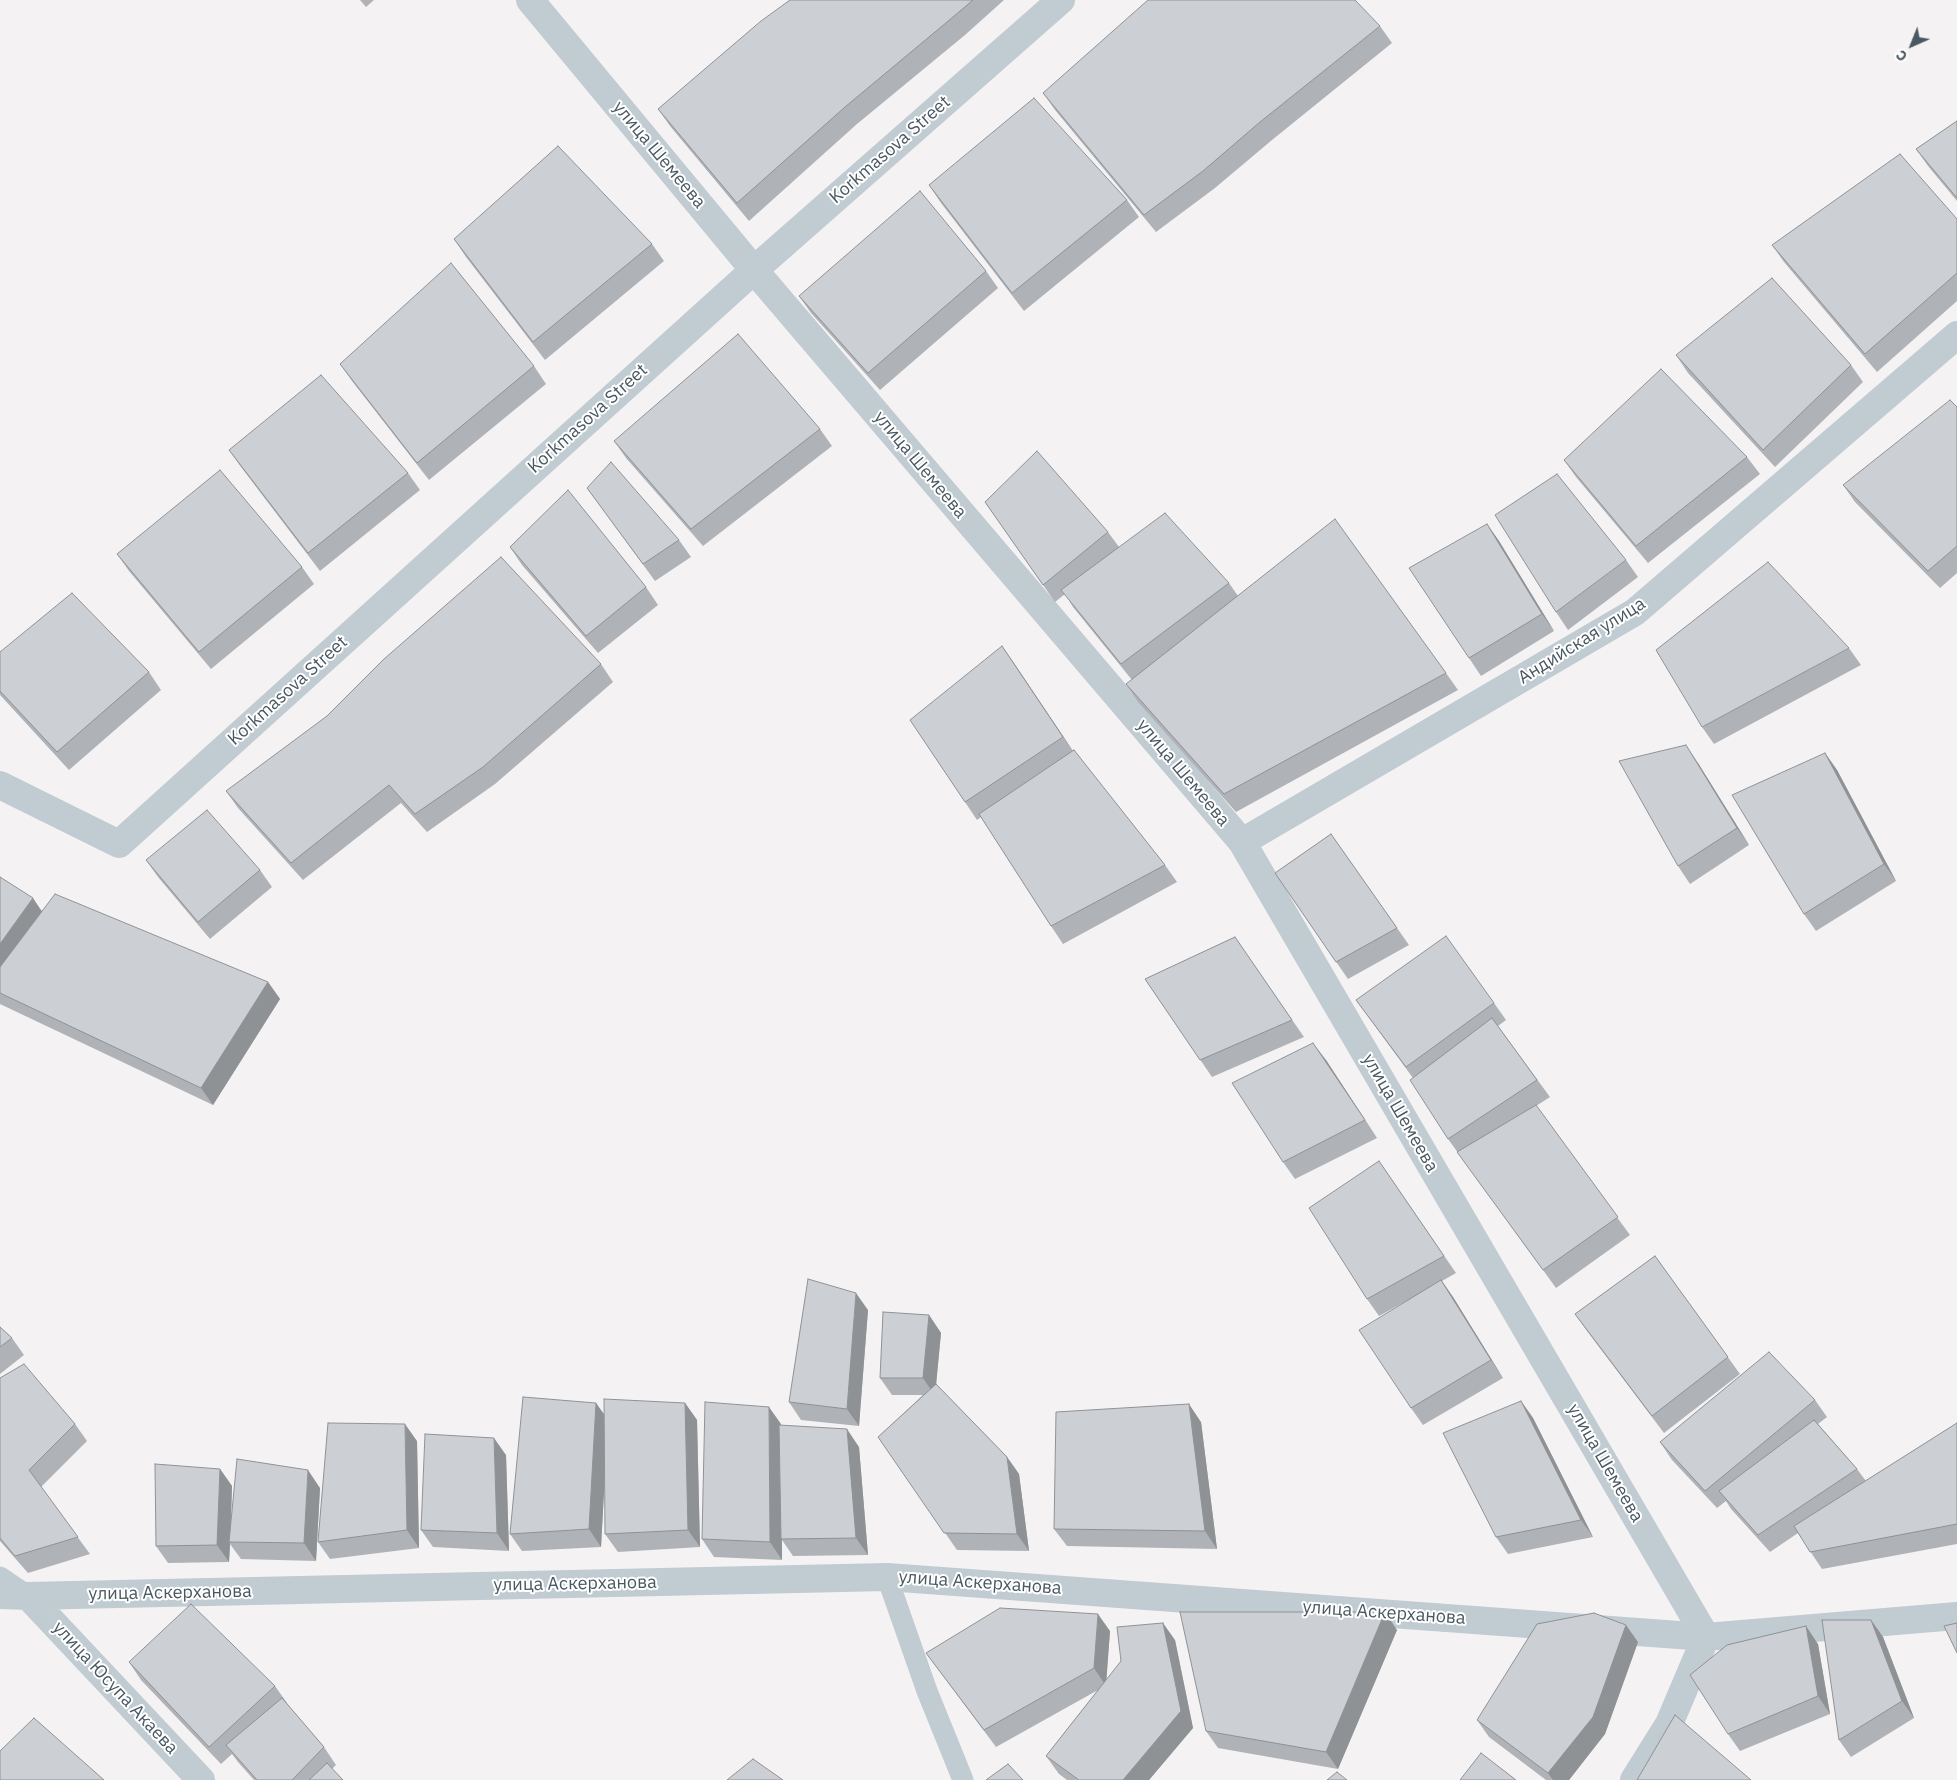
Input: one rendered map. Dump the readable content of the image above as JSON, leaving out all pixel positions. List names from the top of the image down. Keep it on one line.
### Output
{"streets":{"street":["Korkmasova Street","улица Шемеева","Андийская улица","улица Аскерханова","улица Юсупа Акаева"]},"crossings":[["Korkmasova Street","улица Шемеева"],["улица Шемеева","Андийская улица"],["улица Шемеева","улица Аскерханова"],["улица Аскерханова","улица Юсупа Акаева"]],"north":"bottom left"}
